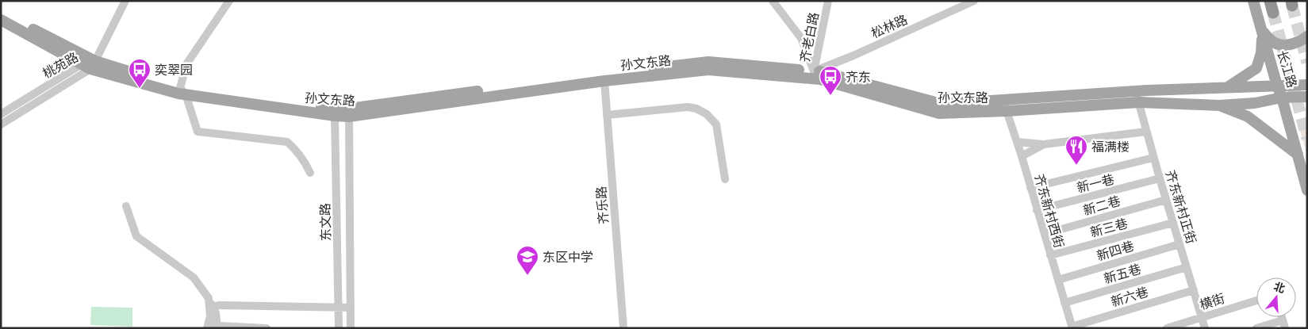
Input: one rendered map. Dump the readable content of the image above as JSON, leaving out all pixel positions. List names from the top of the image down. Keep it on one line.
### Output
{"streets":{"main road":["孙文东路","长江路"],"street":["松林路","齐老白路","桃苑路","新一巷","齐乐路","新二巷","齐东新村正街","齐东新村西街","东文路","新三巷","新四巷","新五巷","新六巷","横街"]},"crossings":[["松林路","齐老白路"],["松林路","孙文东路"],["齐老白路","孙文东路"],["孙文东路","桃苑路"],["孙文东路","长江路"],["孙文东路","齐乐路"],["孙文东路","齐东新村正街"],["孙文东路","齐东新村西街"],["孙文东路","东文路"],["新一巷","齐东新村正街"],["新一巷","齐东新村西街"],["新二巷","齐东新村正街"],["新二巷","齐东新村西街"],["齐东新村正街","新三巷"],["齐东新村正街","新四巷"],["齐东新村正街","新五巷"],["齐东新村正街","新六巷"],["齐东新村正街","横街"],["齐东新村西街","新三巷"],["齐东新村西街","新四巷"],["齐东新村西街","新五巷"],["齐东新村西街","新六巷"]],"places":{"bus stop":["奕翠园","齐东"],"restaurant":["福满楼"],"school or university":["东区中学"]},"north":"top"}
